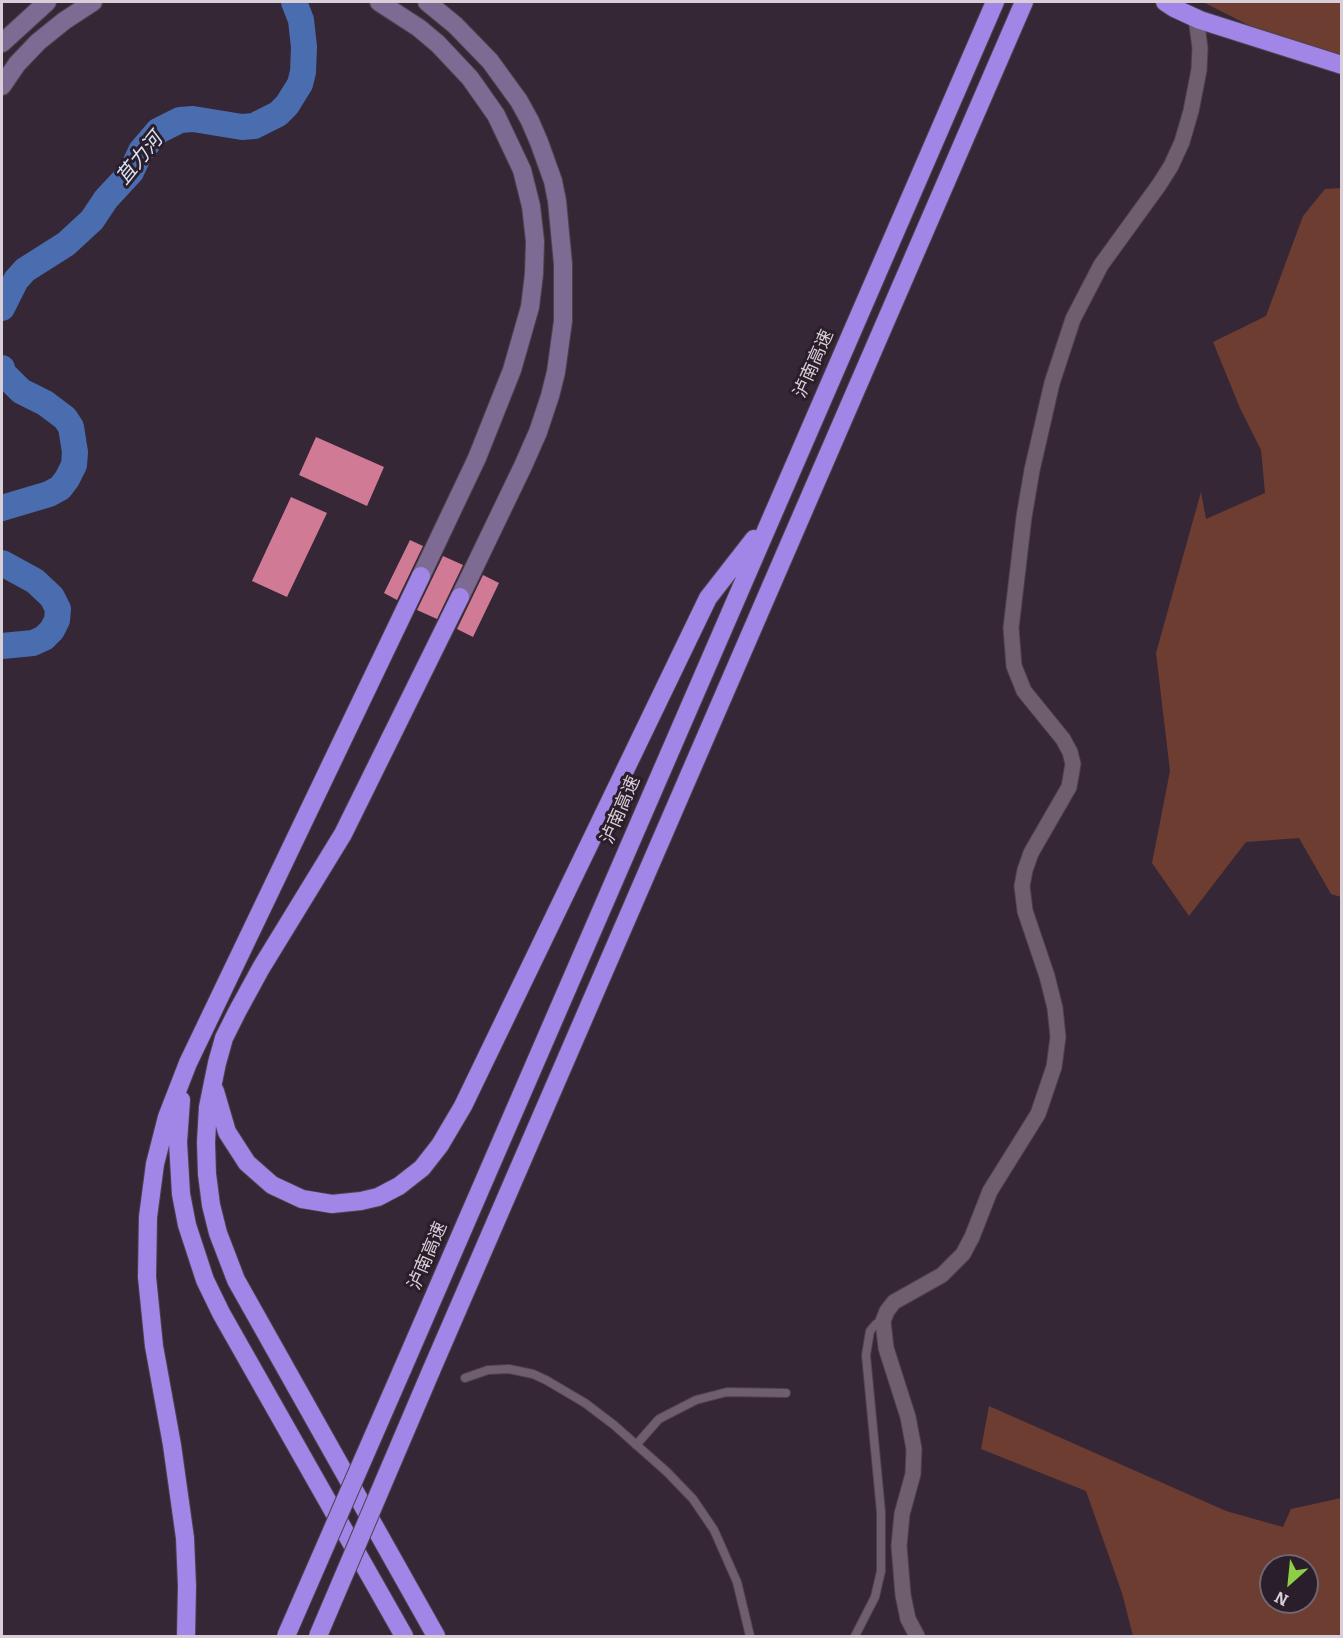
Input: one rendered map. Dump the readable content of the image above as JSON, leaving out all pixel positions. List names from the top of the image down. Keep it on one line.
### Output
{"streets":{"highway":["泸南高速"]},"water":["苴力河"],"north":"bottom left"}
